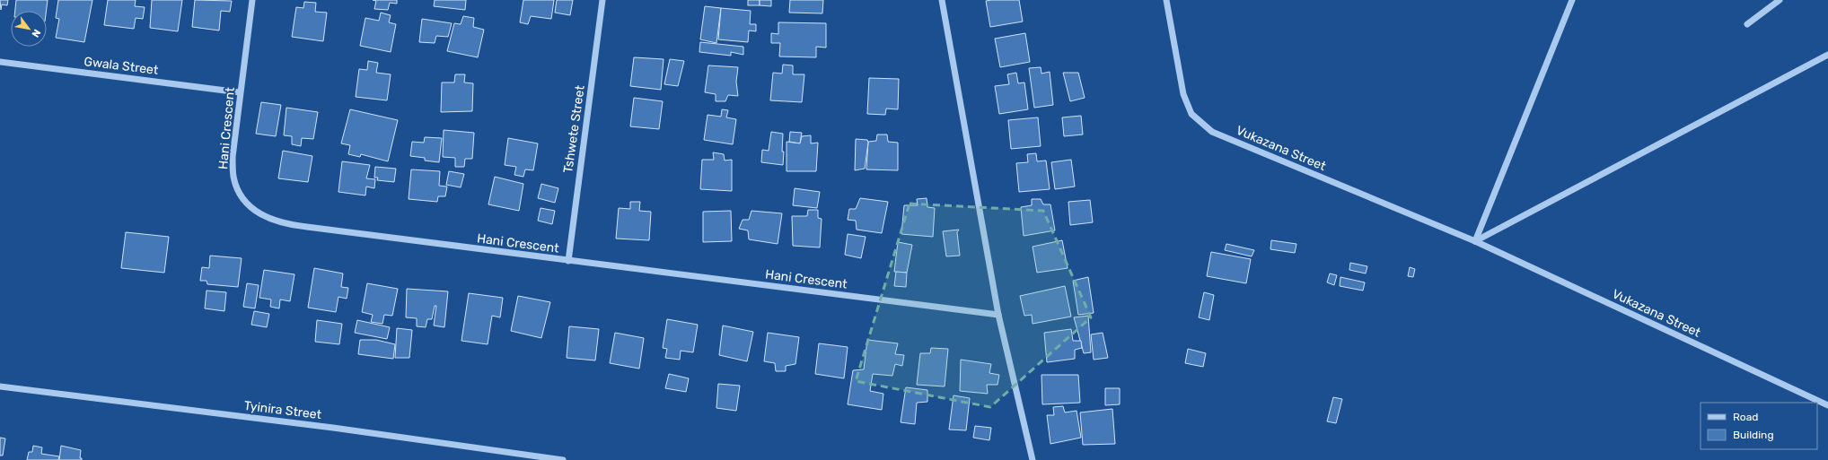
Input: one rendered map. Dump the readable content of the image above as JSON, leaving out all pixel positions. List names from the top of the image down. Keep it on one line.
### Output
{"streets":{"street":["Gwala Street","Hani Crescent","Tshwete Street","Vukazana Street","Tyinira Street"]},"crossings":[["Gwala Street","Hani Crescent"],["Hani Crescent","Tshwete Street"]],"legend":["Road","Building"],"north":"bottom right"}
